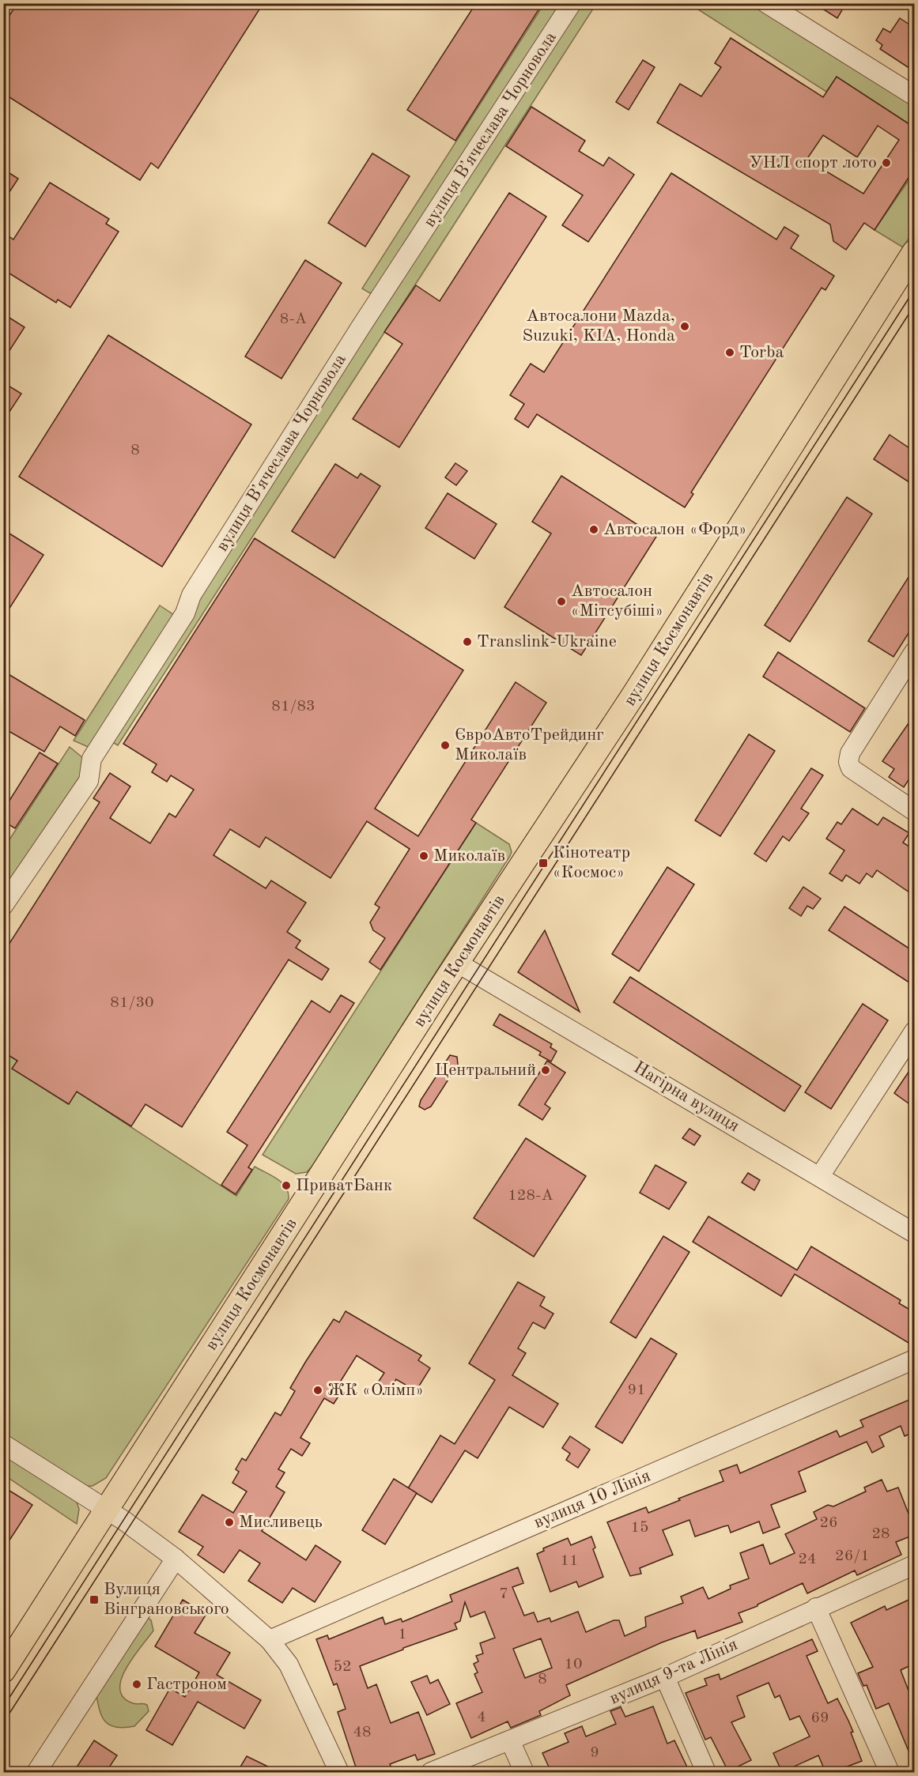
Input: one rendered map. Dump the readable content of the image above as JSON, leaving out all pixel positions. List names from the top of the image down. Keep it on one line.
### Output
{"streets":{"main road":["вулиця Космонавтів"],"street":["вулиця Вʼячеслава Чорновола","Нагірна вулиця","вулиця 10 Лінія","вулиця 9-та Лінія"]},"crossings":[["вулиця Космонавтів","Нагірна вулиця"]],"places":{"other":["УНЛ спорт лото","Автосалони Mazda, Suzuki, KIA, Honda","Torba","Автосалон «Форд»","Автосалон «Мітсубіші»","Translink-Ukraine","ЄвроАвтоТрейдинг Миколаїв","Миколаїв","Центральний","ПриватБанк","ЖК «Олімп»","Мисливець","Гастроном"],"transit":["Кінотеатр «Космос»","Вулиця Вінграновського"]},"house_numbers":["8-А","8","81/83","81/30","128-А","91","26","15","28","26/1","24","11","7","1","10","52","8","4","69","48","9"]}
